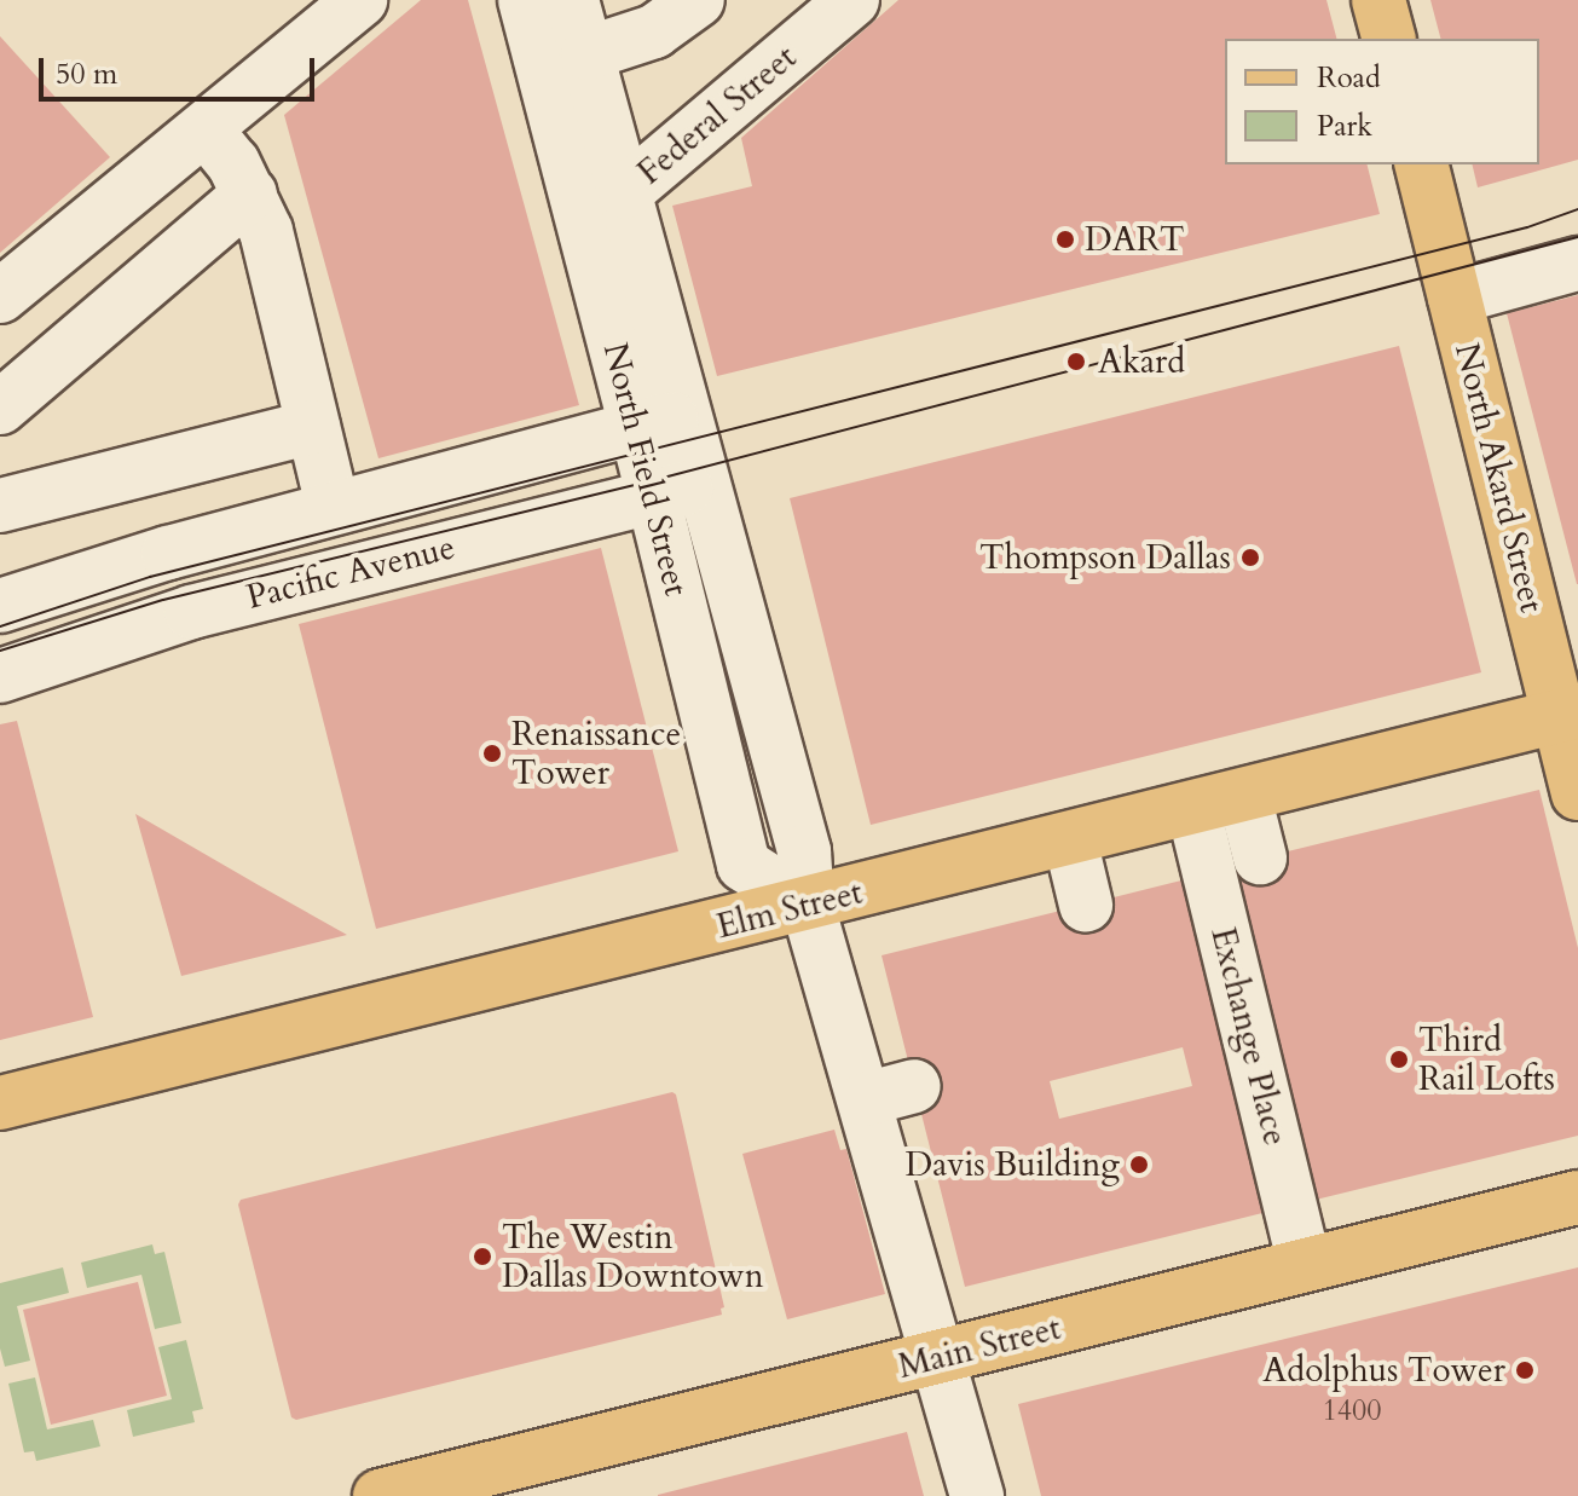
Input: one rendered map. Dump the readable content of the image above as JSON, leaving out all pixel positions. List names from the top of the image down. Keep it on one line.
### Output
{"streets":{"main road":["North Akard Street","Elm Street","Main Street"],"street":["Federal Street","North Field Street","Pacific Avenue","Exchange Place"]},"crossings":[["Federal Street","North Field Street"],["North Field Street","Pacific Avenue"],["North Field Street","Elm Street"],["North Field Street","Main Street"],["North Akard Street","Elm Street"],["Elm Street","Exchange Place"],["Exchange Place","Main Street"]],"places":["DART","Akard","Thompson Dallas","Renaissance Tower","Third Rail Lofts","Davis Building","The Westin Dallas Downtown","Adolphus Tower"],"house_numbers":["1400"],"legend":["Road","Park"],"scale_bar":"50 m"}
